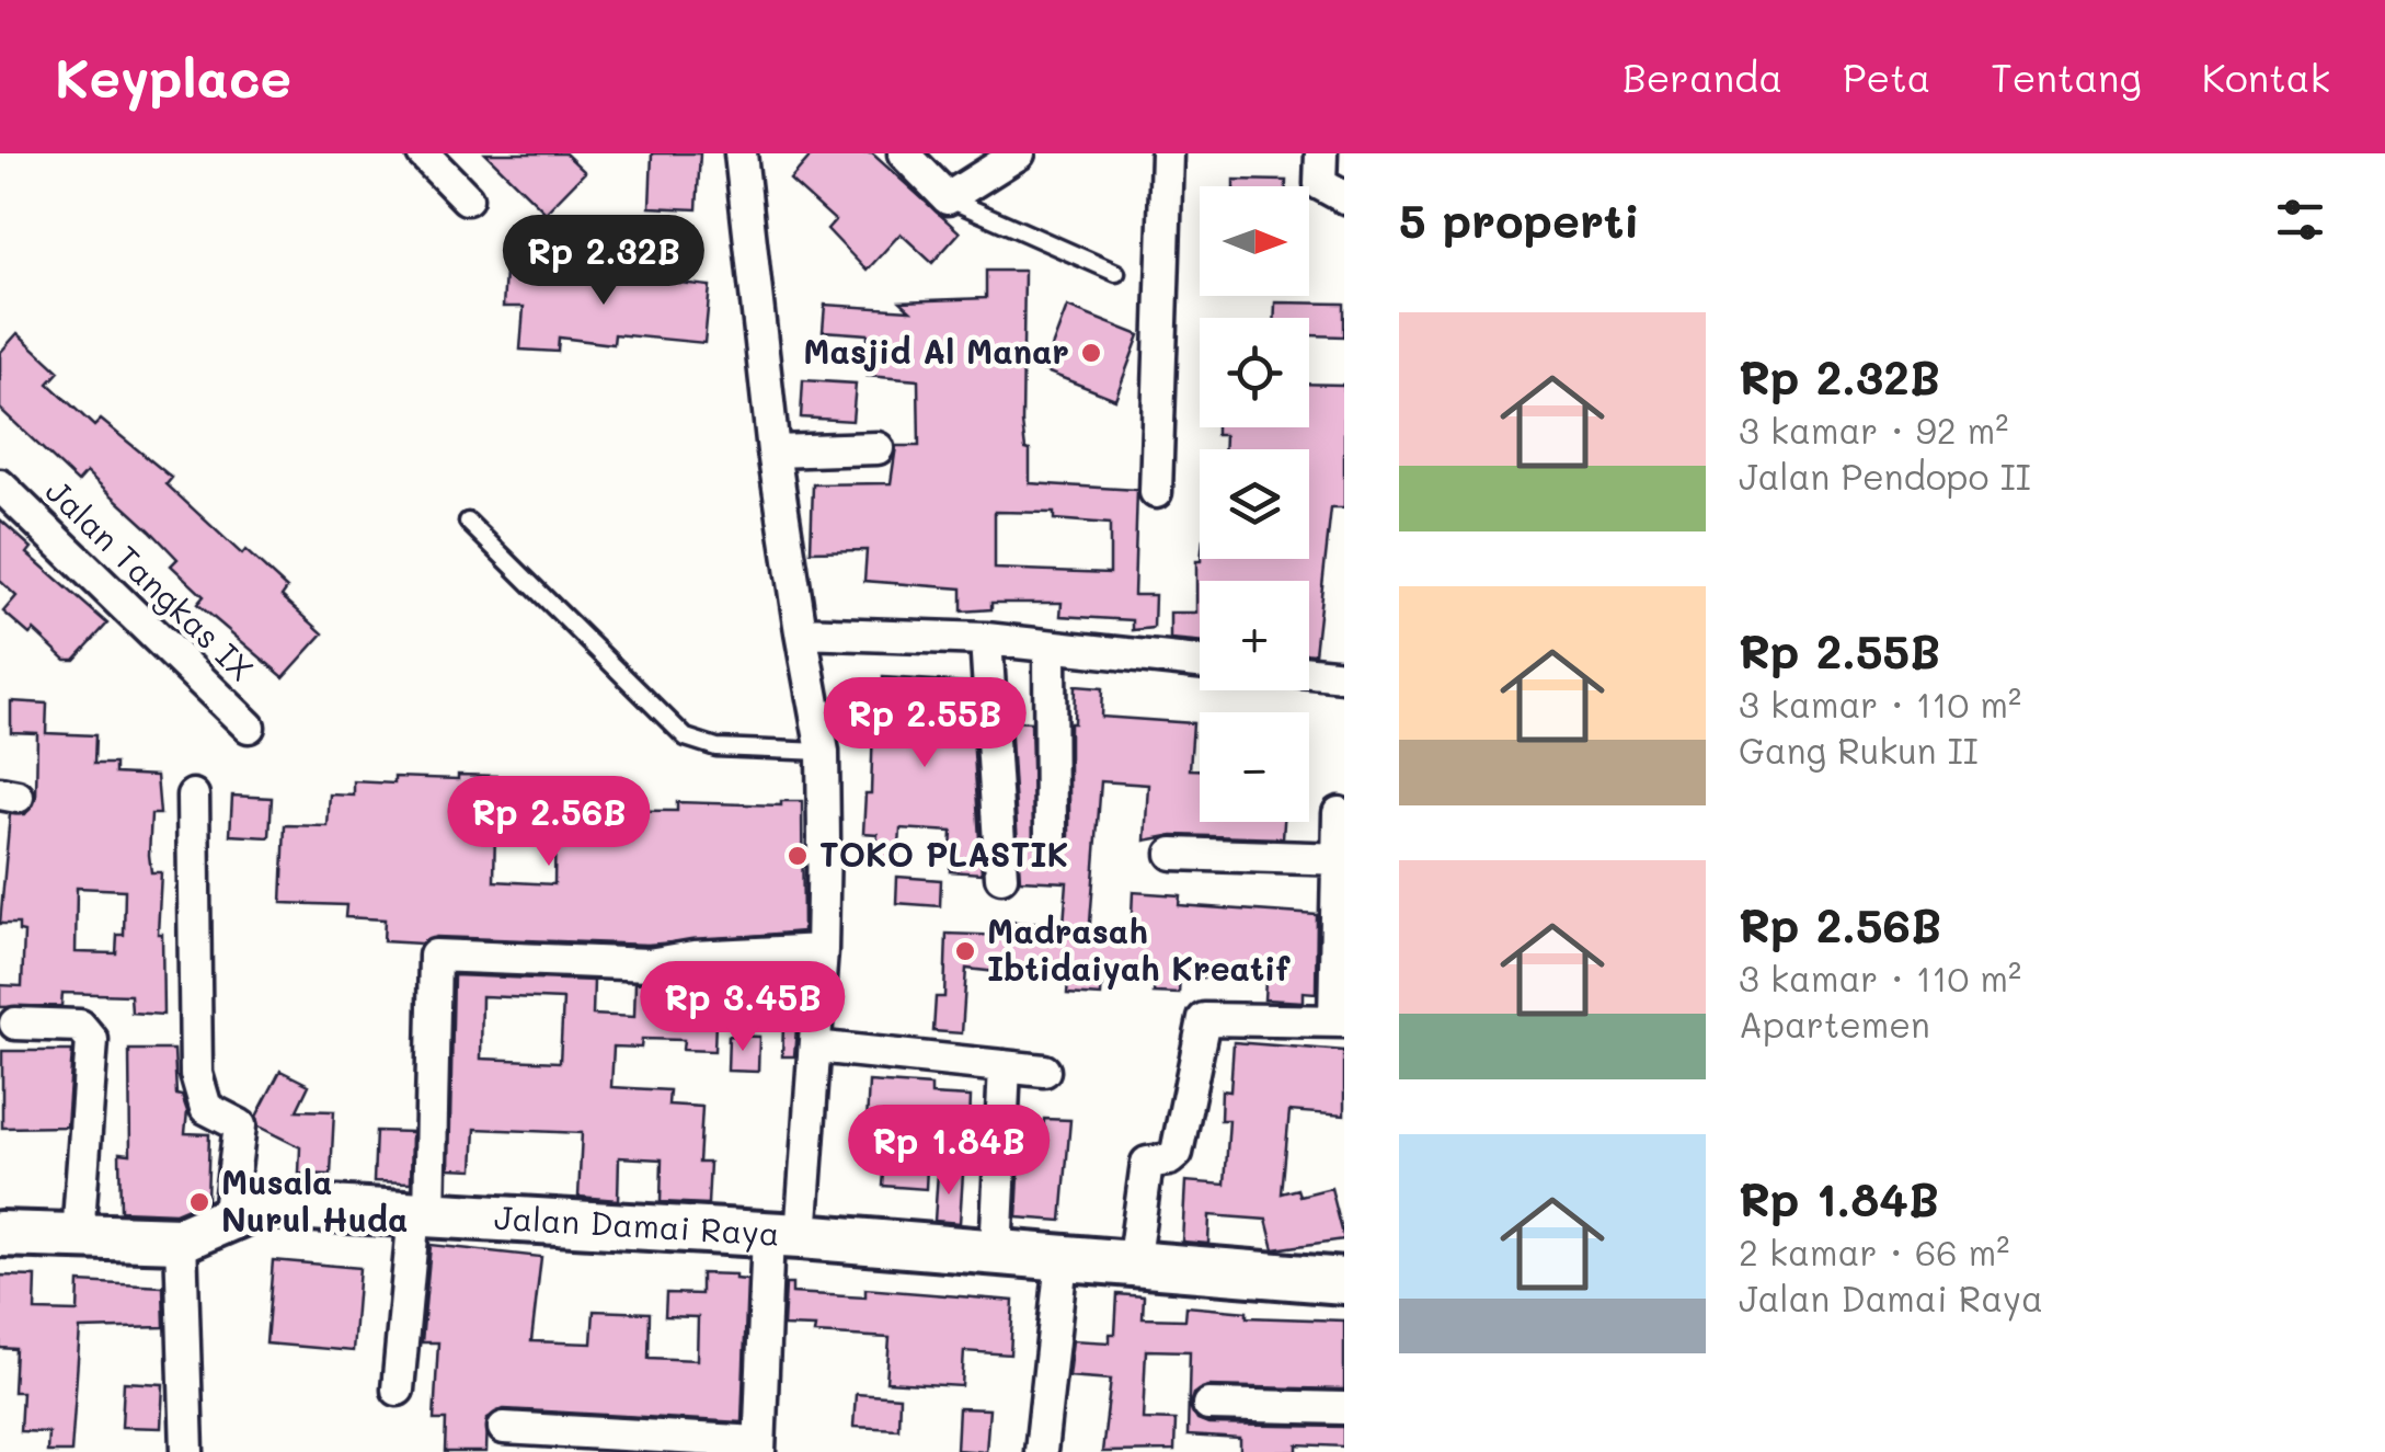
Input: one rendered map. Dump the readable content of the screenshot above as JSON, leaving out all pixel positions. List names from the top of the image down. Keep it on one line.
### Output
{"streets":{"street":["Jalan Tangkas IX","Jalan Damai Raya"]},"places":["Masjid Al Manar","TOKO PLASTIK","Madrasah Ibtidaiyah Kreatif","Musala Nurul Huda"],"north":"right","page":{"header":"Keyplace","nav":["Beranda","Peta","Tentang","Kontak"],"heading":"5 properti","map_buttons":["+","−"],"price":["Rp 2.32B","Rp 2.55B","Rp 2.56B","Rp 3.45B","Rp 1.84B"],"list":[{"name":"Rp 2.32B","note":"3 kamar · 92 m² · Jalan Pendopo II"},{"name":"Rp 2.55B","note":"3 kamar · 110 m² · Gang Rukun II"},{"name":"Rp 2.56B","note":"3 kamar · 110 m² · Apartemen"},{"name":"Rp 1.84B","note":"2 kamar · 66 m² · Jalan Damai Raya"}]}}
